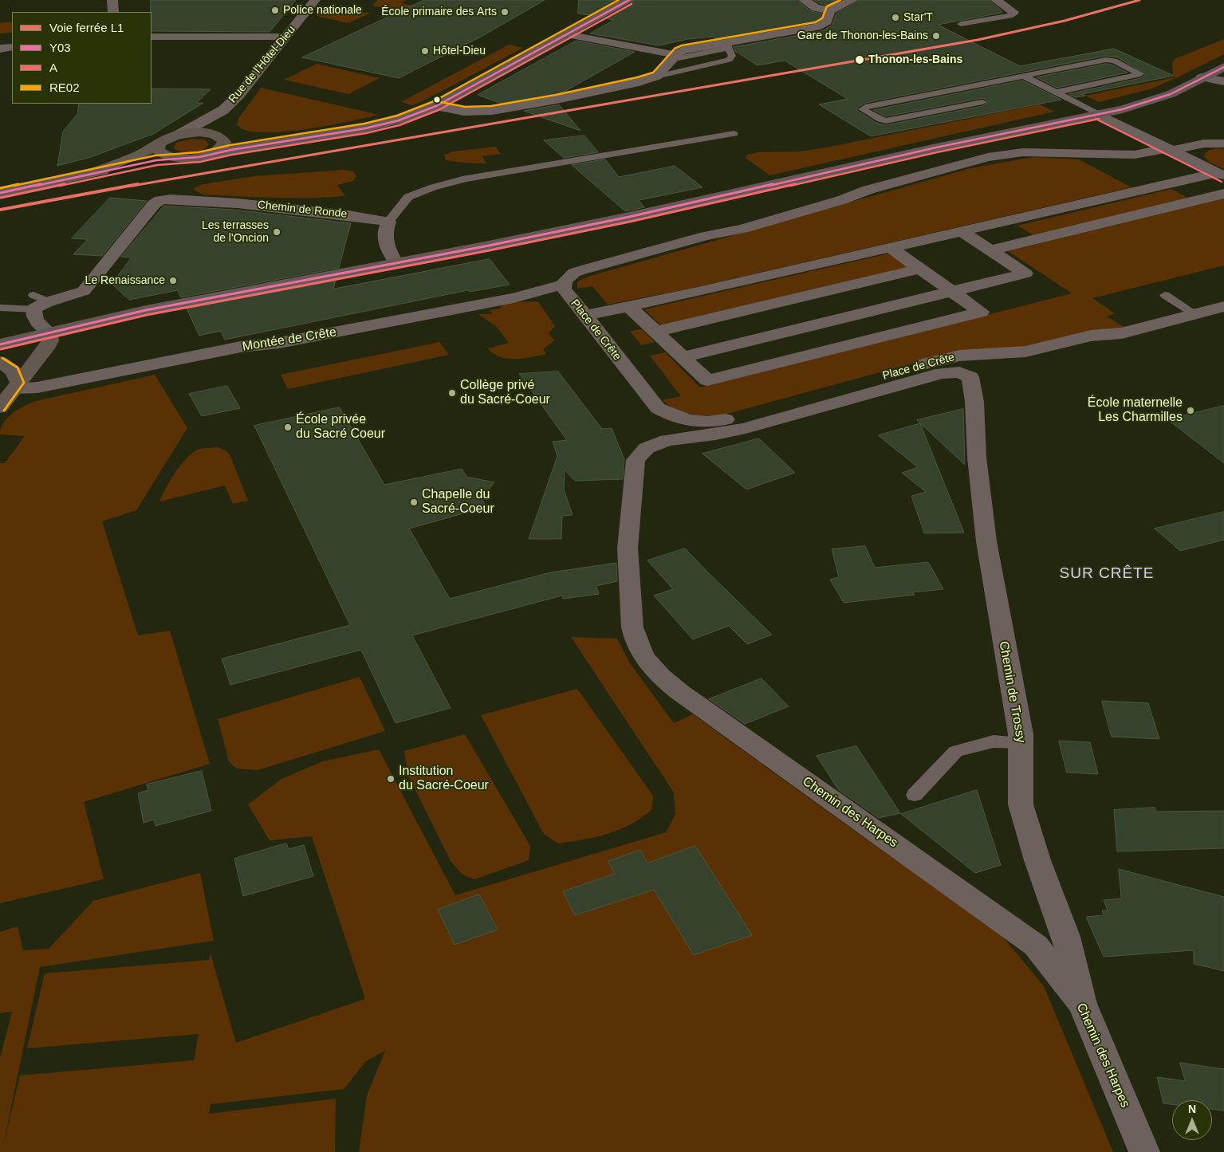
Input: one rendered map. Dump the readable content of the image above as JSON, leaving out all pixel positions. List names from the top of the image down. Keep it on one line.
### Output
{"streets":{"main road":["Rue de l'Hôtel-Dieu"],"street":["Chemin de Ronde","Place de Crête","Montée de Crête","Chemin de Trossy","Chemin des Harpes"]},"crossings":[["Place de Crête","Montée de Crête"],["Place de Crête","Chemin de Trossy"],["Place de Crête","Chemin des Harpes"],["Chemin de Trossy","Chemin des Harpes"]],"districts":["SUR CRÊTE"],"places":["Police nationale","École primaire des Arts","Star'T","Gare de Thonon-les-Bains","Hôtel-Dieu","Thonon-les-Bains","Les terrasses de l'Oncion","Le Renaissance","Collège privé du Sacré-Coeur","École maternelle Les Charmilles","École privée du Sacré Coeur","Chapelle du Sacré-Coeur","Institution du Sacré-Coeur"],"lines":["rail line L1","transit line Y03","transit line RE02","transit line A"],"legend":["Voie ferrée L1","Y03","A","RE02"],"north":"top"}
